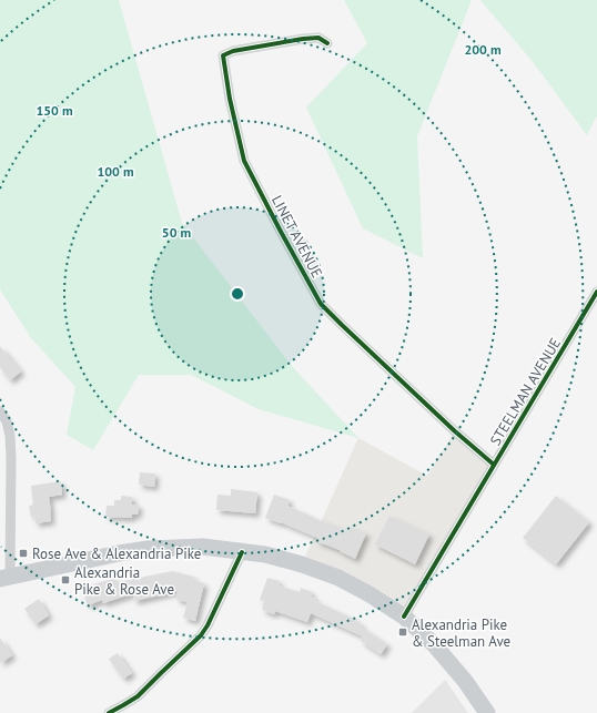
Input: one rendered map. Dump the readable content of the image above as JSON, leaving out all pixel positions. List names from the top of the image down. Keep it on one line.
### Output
{"streets":{"street":["LINET AVENUE","STEELMAN AVENUE"]},"crossings":[["LINET AVENUE","STEELMAN AVENUE"]],"places":{"transit":["Rose Ave & Alexandria Pike","Alexandria Pike & Rose Ave","Alexandria Pike & Steelman Ave"]},"rings":["200 m","150 m","100 m","50 m"]}
